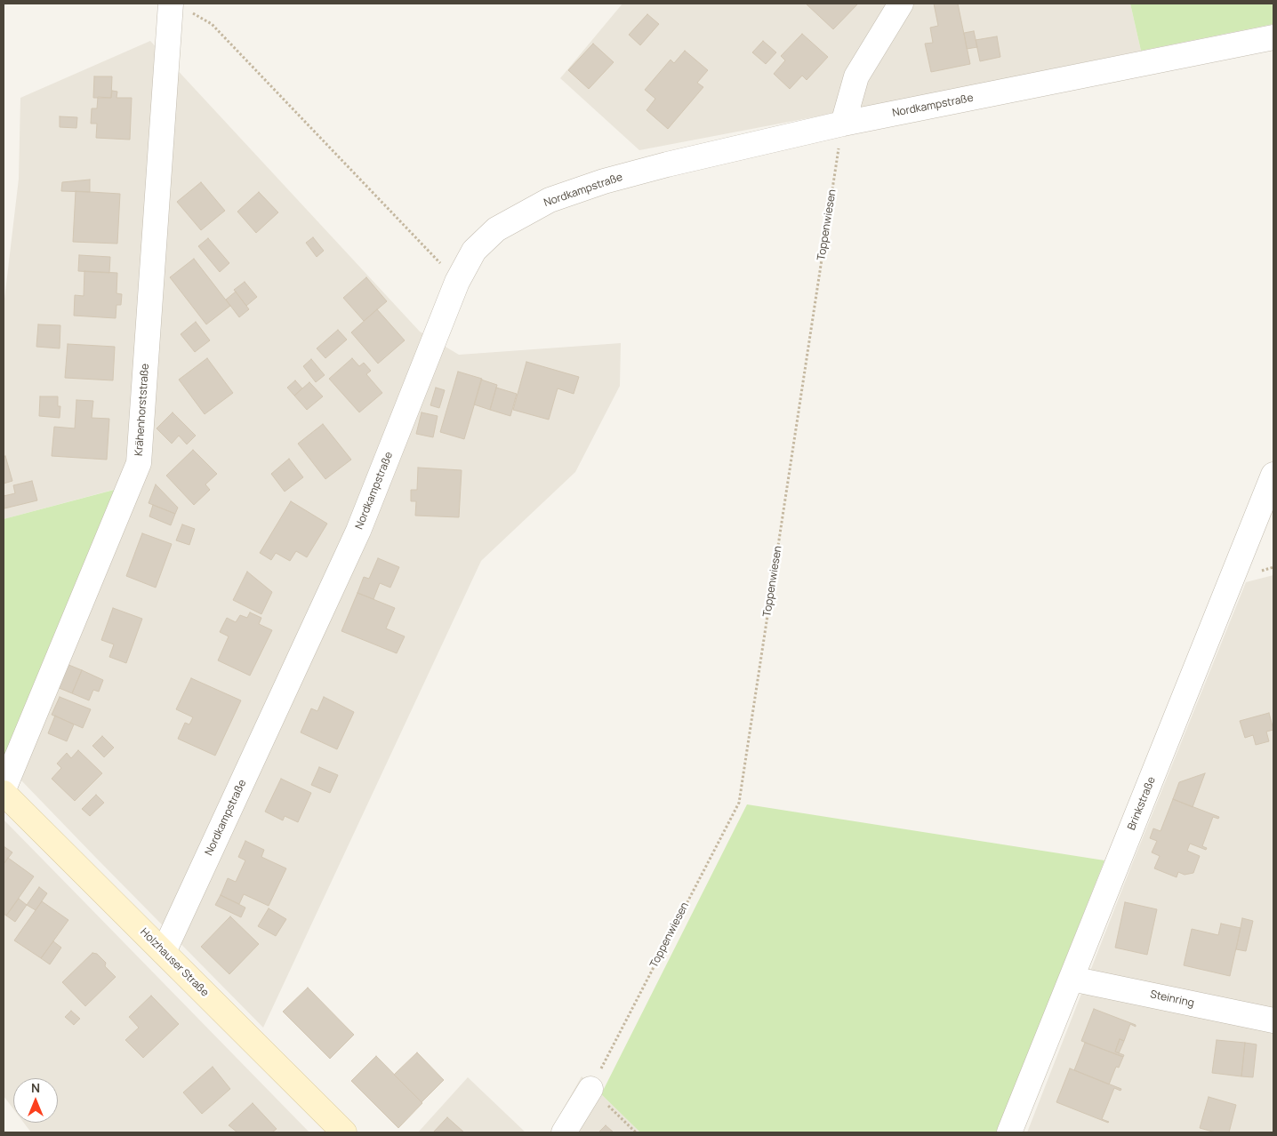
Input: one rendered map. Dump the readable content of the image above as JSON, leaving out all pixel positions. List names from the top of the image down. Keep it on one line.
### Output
{"streets":{"street":["Nordkampstraße","Krähenhorststraße","Brinkstraße","Holzhauser Straße","Steinring"],"path":["Toppenwiesen"]},"crossings":[["Nordkampstraße","Toppenwiesen"],["Nordkampstraße","Holzhauser Straße"],["Brinkstraße","Steinring"]],"north":"top"}
